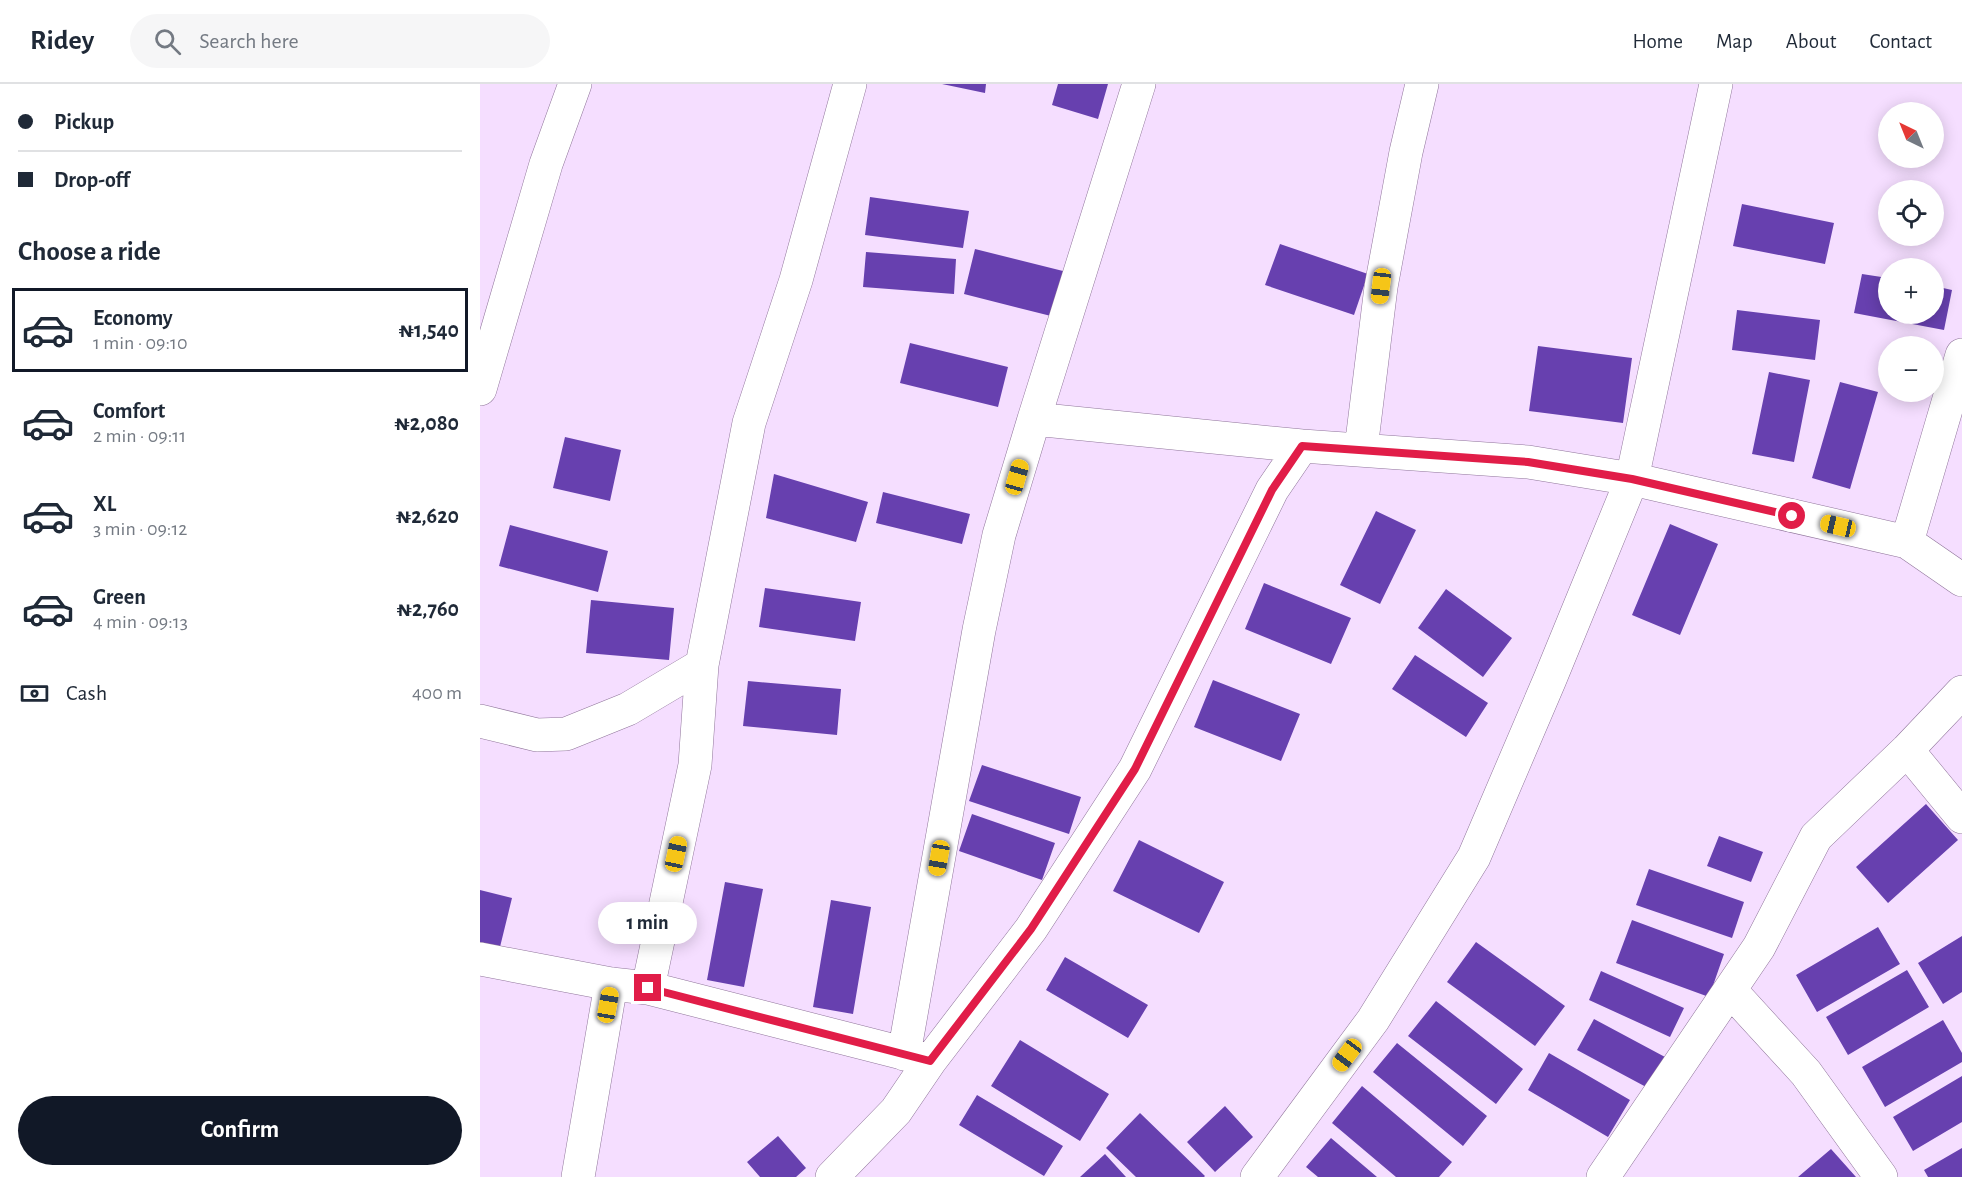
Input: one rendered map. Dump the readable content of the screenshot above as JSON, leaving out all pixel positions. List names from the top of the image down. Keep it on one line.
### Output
{"north":"top left","page":{"header":"Ridey","search":"Search here","nav":["Home","Map","About","Contact"],"banner":["Pickup","Drop-off"],"map_buttons":["+","−"],"heading":"Choose a ride","list":[{"name":"Economy","note":"1 min · 09:10","value":"₦1,540"},{"name":"Comfort","note":"2 min · 09:11","value":"₦2,080"},{"name":"XL","note":"3 min · 09:12","value":"₦2,620"},{"name":"Green","note":"4 min · 09:13","value":"₦2,760"}],"pay":["Cash","400 m"],"bubble":"1 min","buttons":"Confirm"}}
